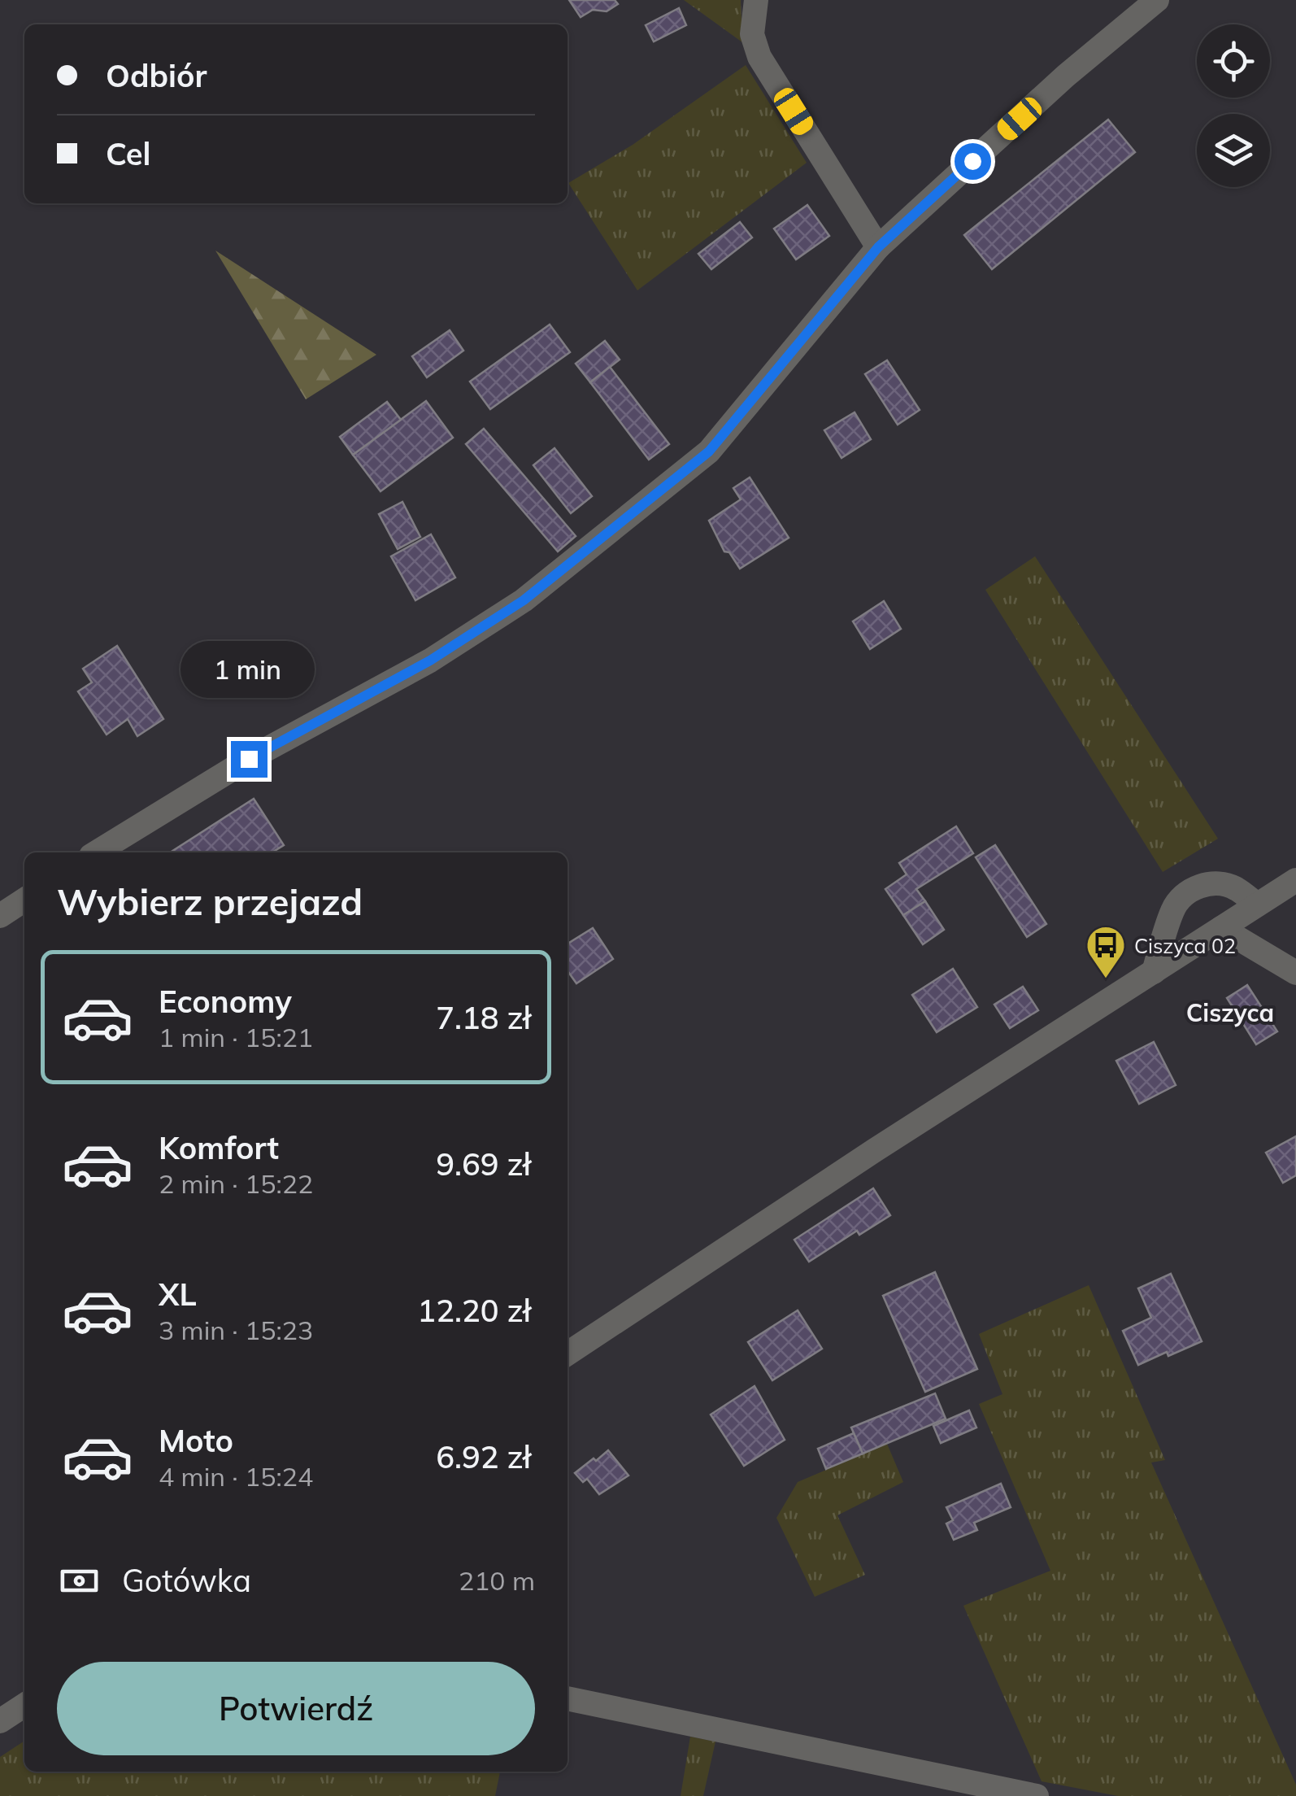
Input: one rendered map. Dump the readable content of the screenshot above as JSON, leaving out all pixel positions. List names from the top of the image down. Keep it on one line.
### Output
{"districts":["Ciszyca"],"places":{"bus stop":["Ciszyca 02"]},"page":{"banner":["Odbiór","Cel"],"bubble":"1 min","heading":"Wybierz przejazd","list":[{"name":"Economy","note":"1 min · 15:21","value":"7.18 zł"},{"name":"Komfort","note":"2 min · 15:22","value":"9.69 zł"},{"name":"XL","note":"3 min · 15:23","value":"12.20 zł"},{"name":"Moto","note":"4 min · 15:24","value":"6.92 zł"}],"pay":["Gotówka","210 m"],"buttons":"Potwierdź"}}
